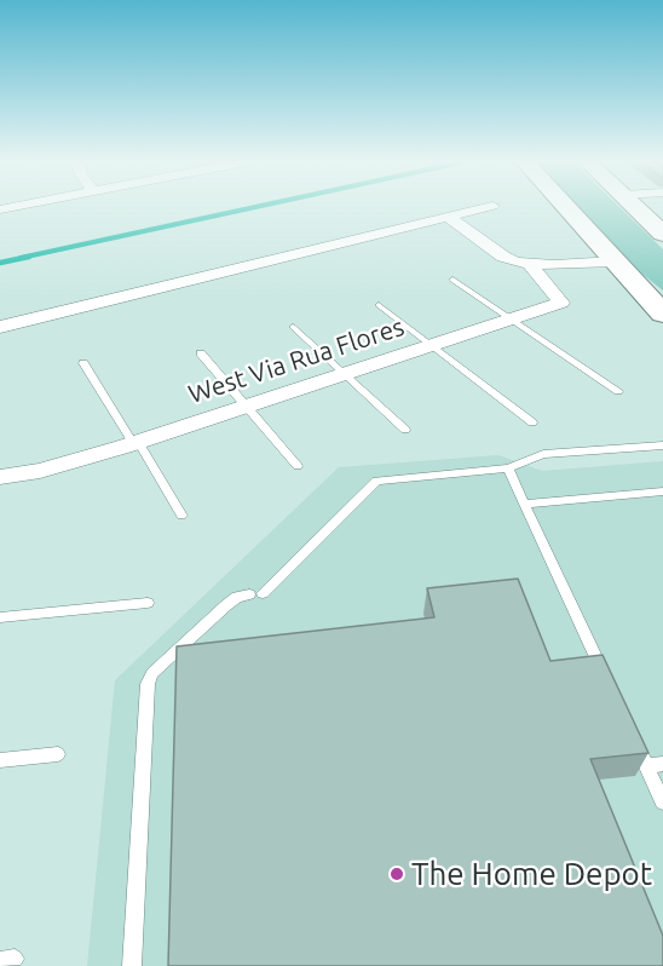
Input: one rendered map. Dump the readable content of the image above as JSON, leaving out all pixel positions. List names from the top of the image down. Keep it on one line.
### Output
{"streets":{"street":["West Via Rua Flores"]},"places":["The Home Depot"]}
